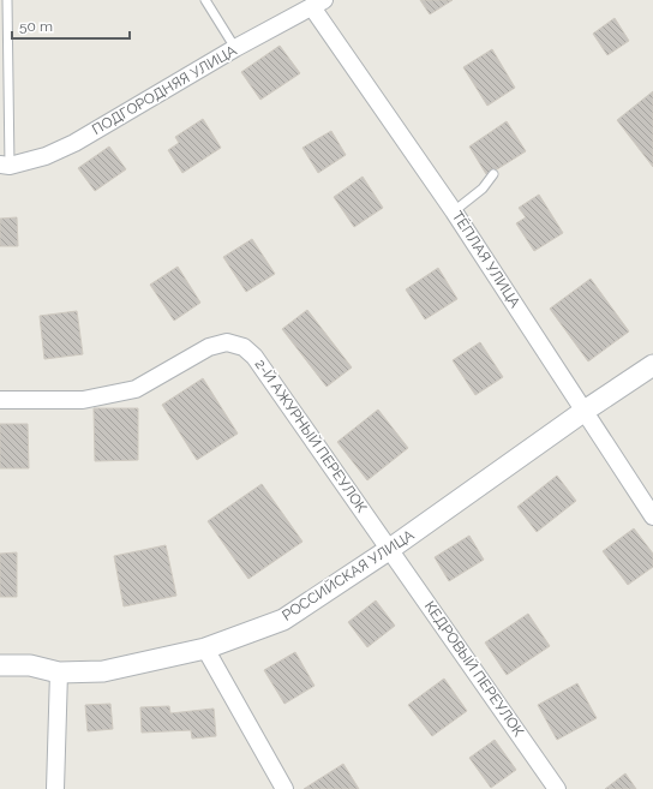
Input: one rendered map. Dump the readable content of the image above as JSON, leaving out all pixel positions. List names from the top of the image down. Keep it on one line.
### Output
{"streets":{"street":["ПОДГОРОДНЯЯ УЛИЦА","ТЁПЛАЯ УЛИЦА","2-Й АЖУРНЫЙ ПЕРЕУЛОК","РОССИЙСКАЯ УЛИЦА","КЕДРОВЫЙ ПЕРЕУЛОК"]},"crossings":[["ПОДГОРОДНЯЯ УЛИЦА","ТЁПЛАЯ УЛИЦА"],["ТЁПЛАЯ УЛИЦА","РОССИЙСКАЯ УЛИЦА"],["2-Й АЖУРНЫЙ ПЕРЕУЛОК","РОССИЙСКАЯ УЛИЦА"],["2-Й АЖУРНЫЙ ПЕРЕУЛОК","КЕДРОВЫЙ ПЕРЕУЛОК"],["РОССИЙСКАЯ УЛИЦА","КЕДРОВЫЙ ПЕРЕУЛОК"]],"scale_bar":"50 m"}
